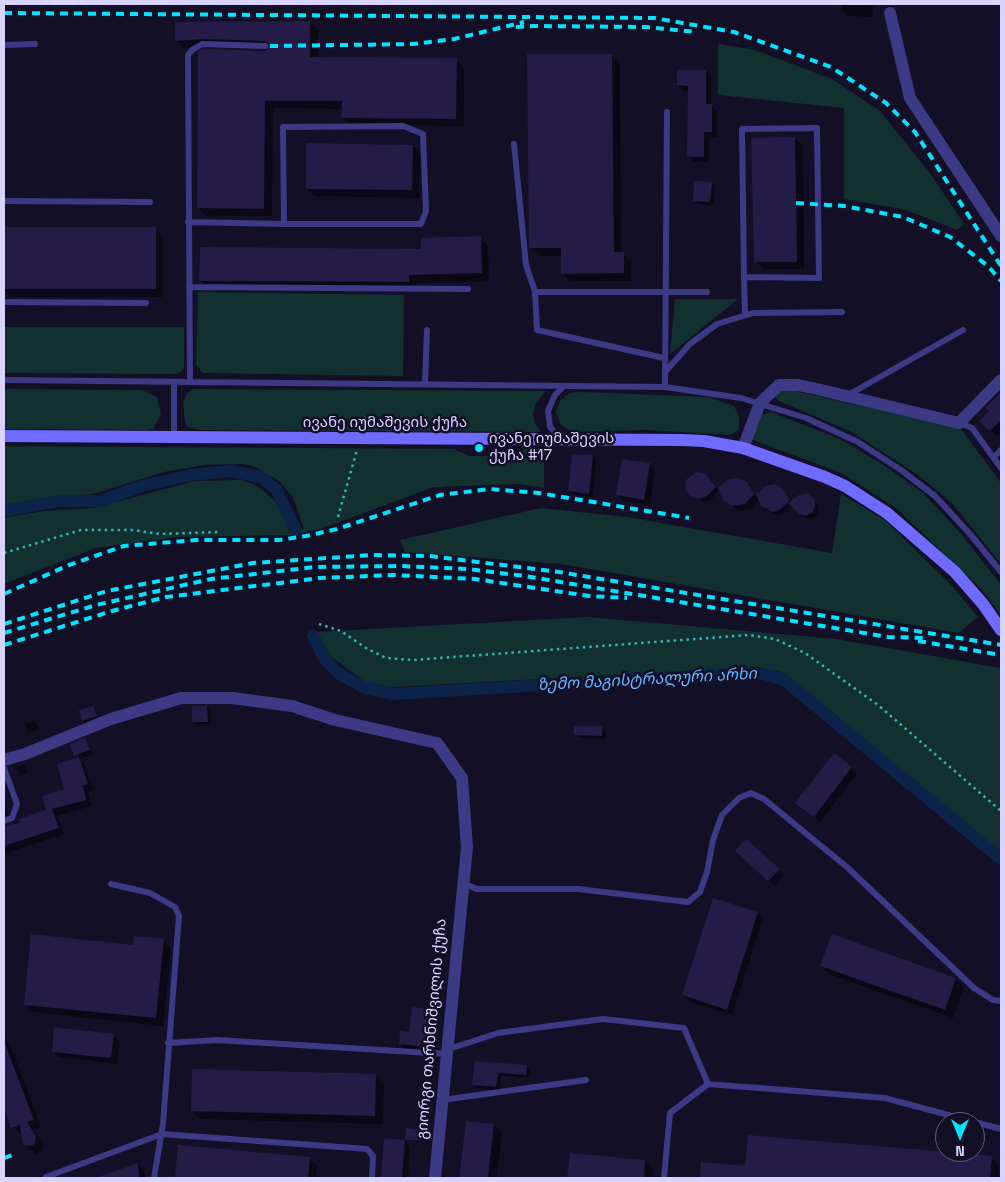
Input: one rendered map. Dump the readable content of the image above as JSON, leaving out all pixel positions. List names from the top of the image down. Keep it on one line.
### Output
{"streets":{"street":["ივანე იუმაშევის ქუჩა","გიორგი თარხნიშვილის ქუჩა"]},"water":["ზემო მაგისტრალური არხი"],"places":["ივანე იუმაშევის ქუჩა #17"],"north":"bottom"}
